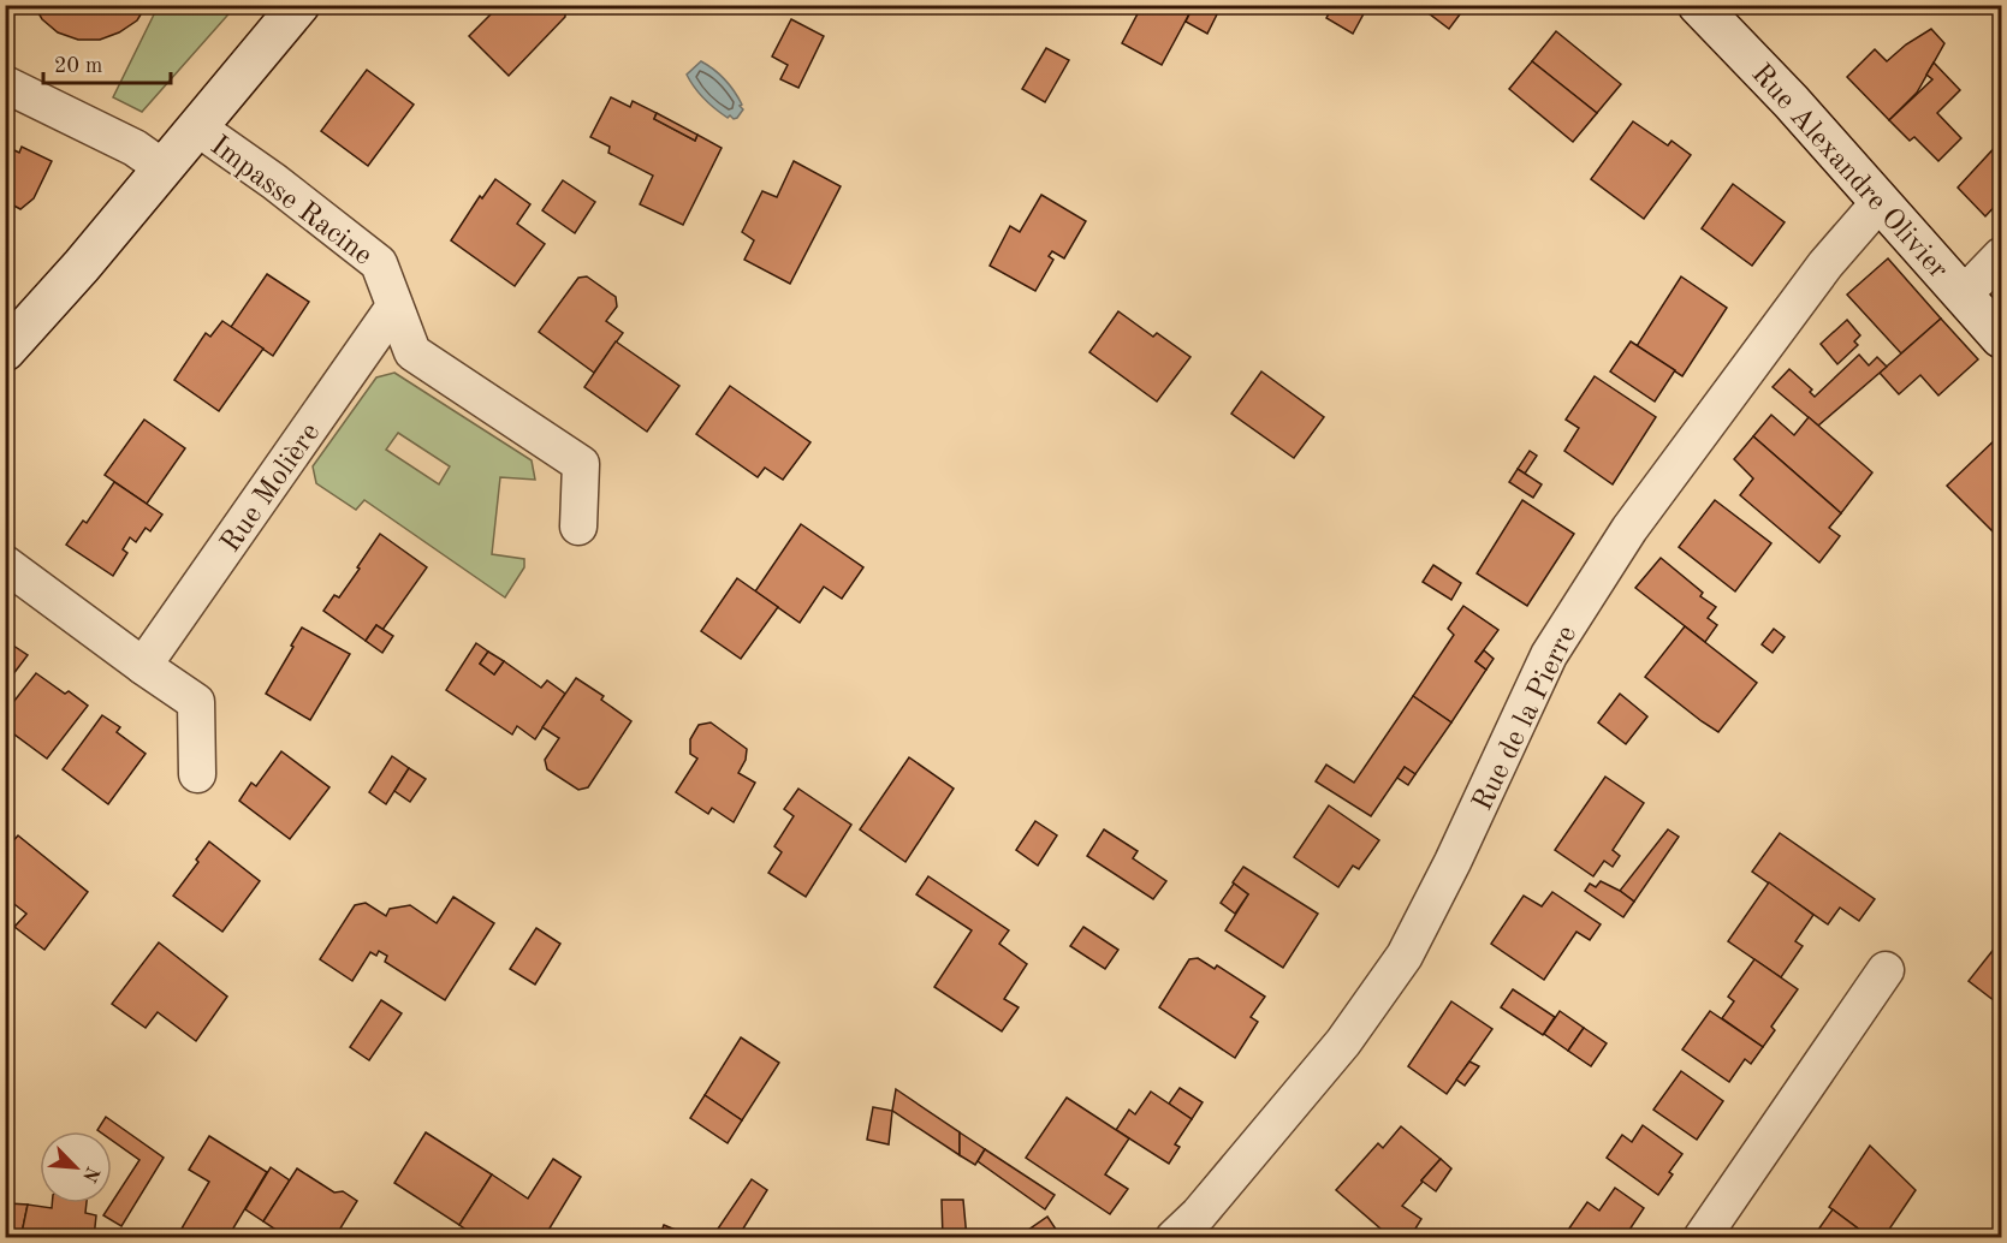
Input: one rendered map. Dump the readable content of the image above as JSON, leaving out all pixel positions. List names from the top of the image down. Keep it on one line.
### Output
{"streets":{"street":["Rue Alexandre Olivier","Impasse Racine","Rue Molière","Rue de la Pierre"]},"crossings":[["Rue Alexandre Olivier","Rue de la Pierre"],["Impasse Racine","Rue Molière"]],"scale_bar":"20 m","north":"bottom right"}
